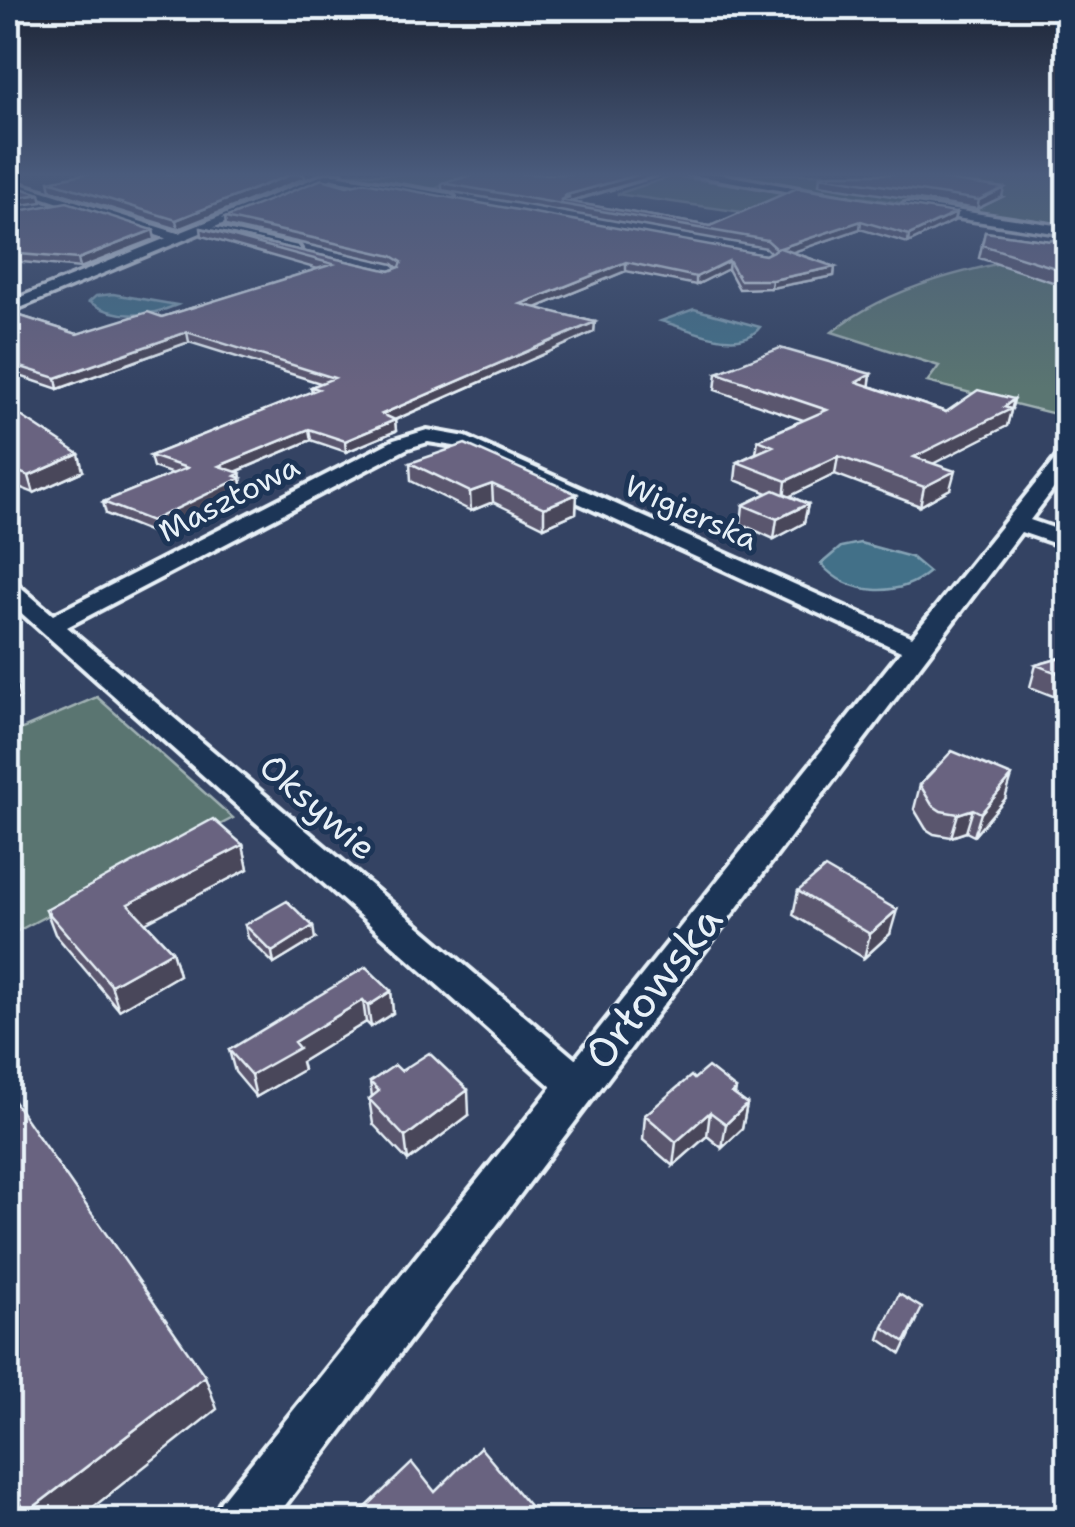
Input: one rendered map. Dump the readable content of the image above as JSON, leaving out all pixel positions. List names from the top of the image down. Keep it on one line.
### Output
{"streets":{"street":["Masztowa","Wigierska","Oksywie","Orłowska"]},"crossings":[["Masztowa","Wigierska"],["Masztowa","Oksywie"],["Wigierska","Orłowska"],["Oksywie","Orłowska"]]}
